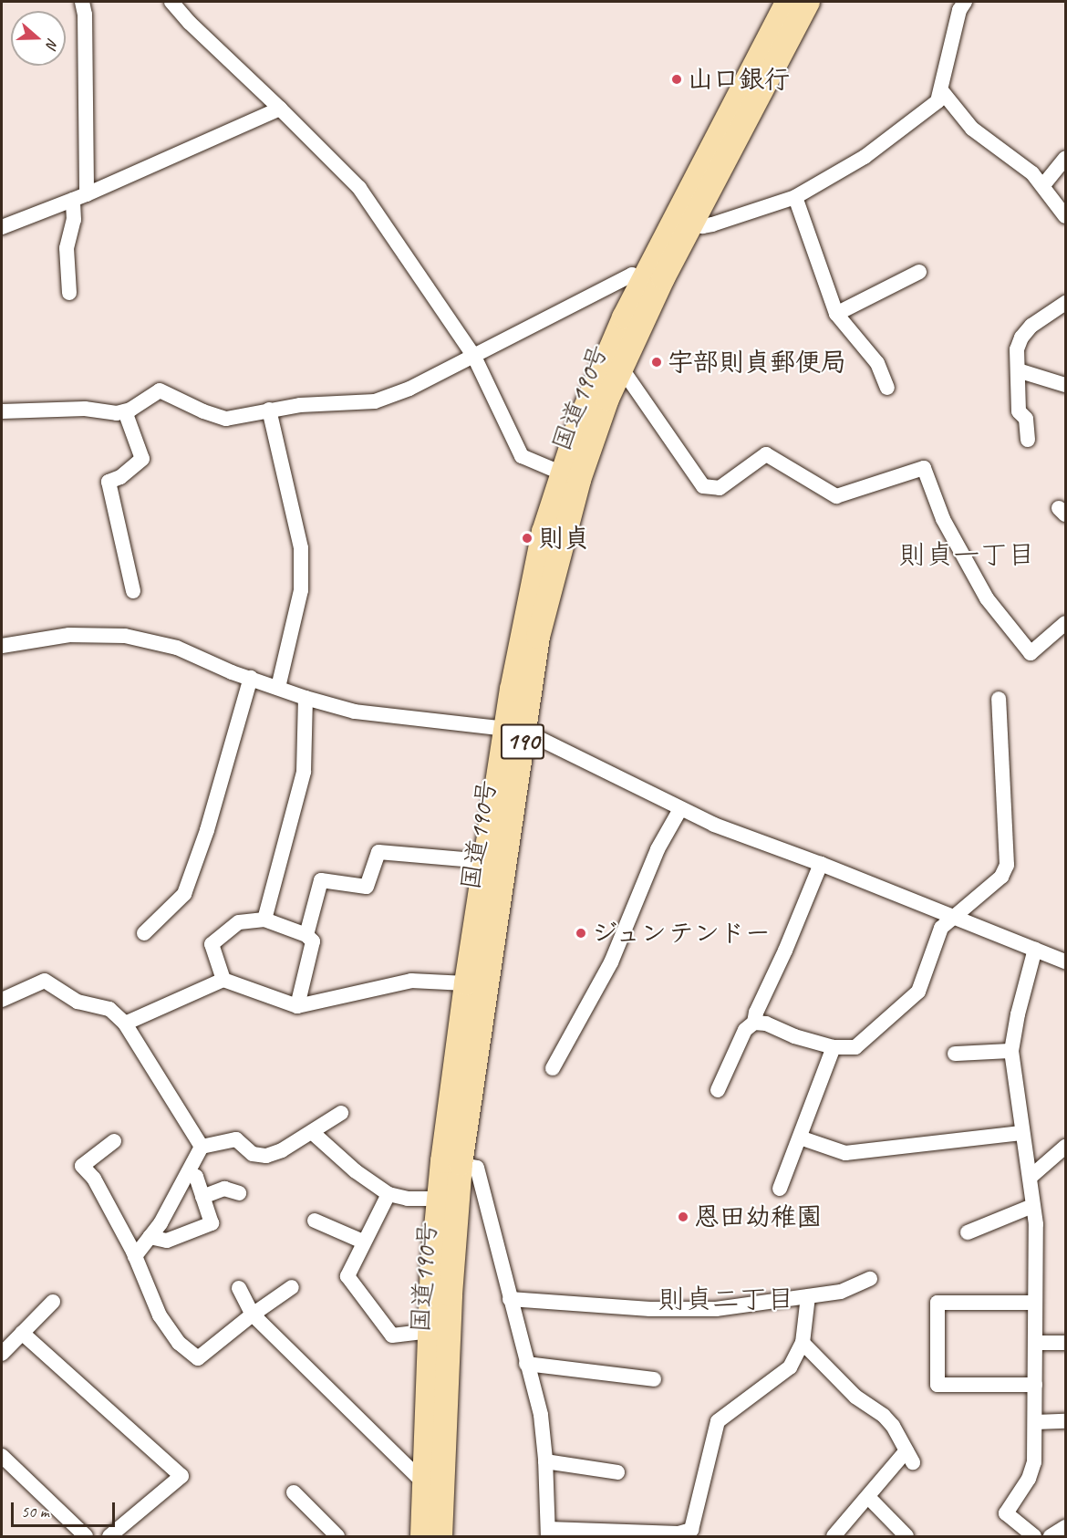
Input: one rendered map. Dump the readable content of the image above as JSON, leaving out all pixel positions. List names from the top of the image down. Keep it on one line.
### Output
{"streets":{"highway":["国道190号","190"]},"districts":["則貞一丁目","則貞二丁目"],"places":["山口銀行","宇部則貞郵便局","則貞","ジュンテンドー","恩田幼稚園"],"scale_bar":"50 m","north":"right"}
